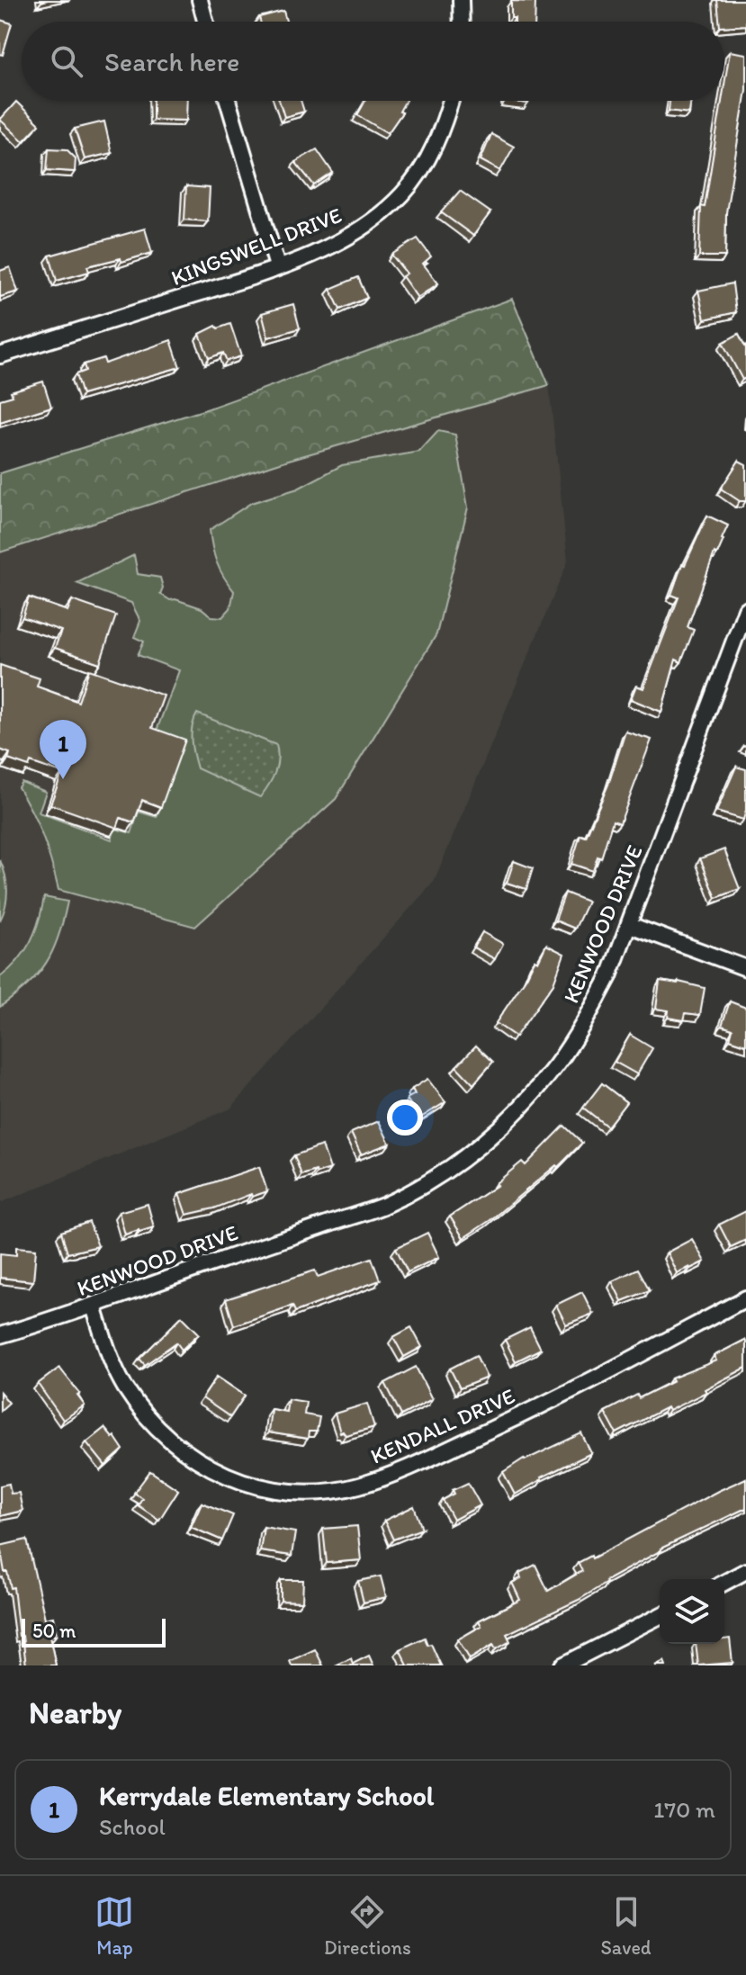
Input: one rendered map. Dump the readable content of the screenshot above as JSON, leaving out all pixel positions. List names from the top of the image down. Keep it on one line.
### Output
{"streets":{"street":["KINGSWELL DRIVE","KENWOOD DRIVE","KENDALL DRIVE"]},"crossings":[["KENWOOD DRIVE","KENDALL DRIVE"]],"scale_bar":"50 m","page":{"search":"Search here","pins":"1","scale":"50 m","heading":"Nearby","list":[{"mark":"1","name":"Kerrydale Elementary School","note":"School","value":"170 m"}],"nav":["Map","Directions","Saved"]}}
